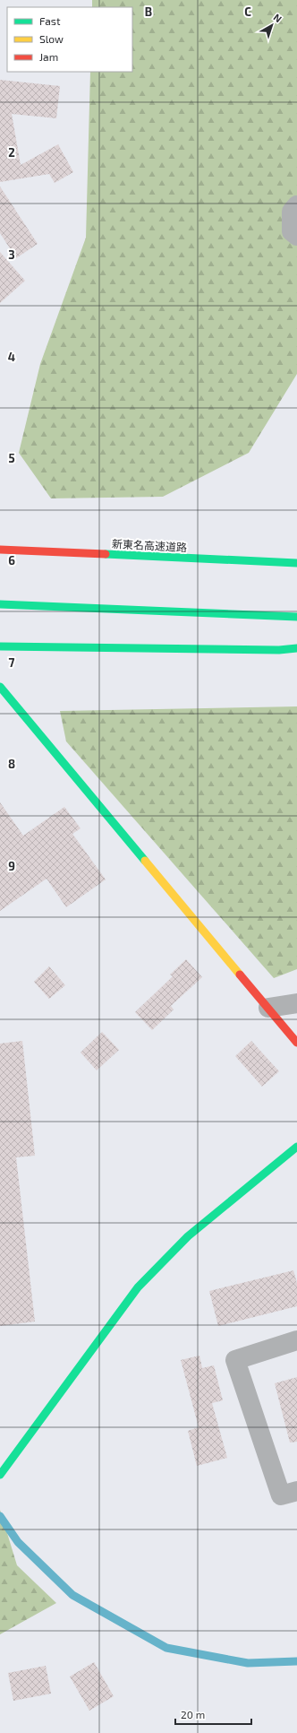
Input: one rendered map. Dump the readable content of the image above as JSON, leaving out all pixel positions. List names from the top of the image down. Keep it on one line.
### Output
{"streets":{"main road":["新東名高速道路"]},"legend":["Fast","Slow","Jam"],"scale_bar":"20 m","north":"top right","grid":{"columns":["B","C"],"rows":["2","3","4","5","6","7","8","9"]}}
